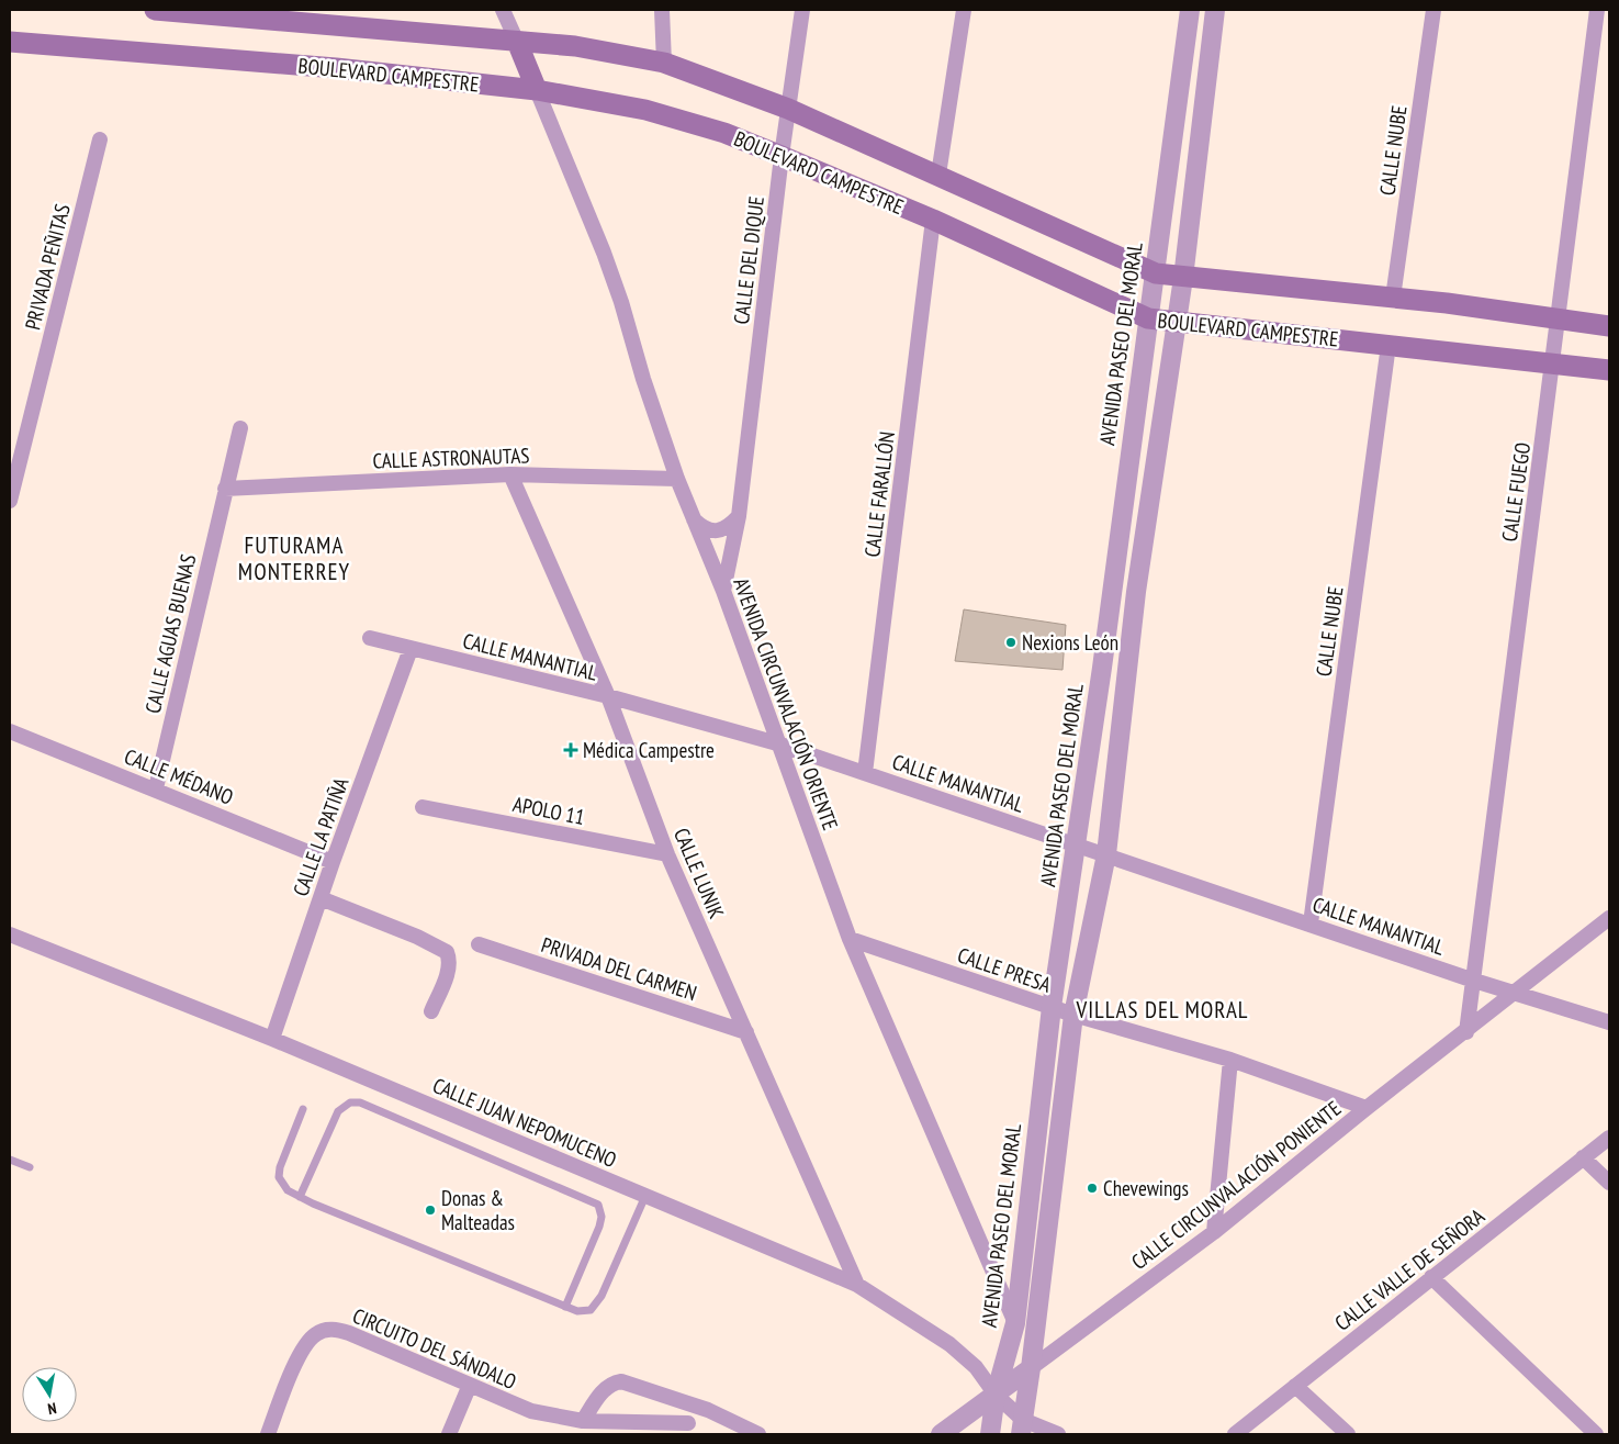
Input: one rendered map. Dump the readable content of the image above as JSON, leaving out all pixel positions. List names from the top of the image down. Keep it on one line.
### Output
{"streets":{"main road":["BOULEVARD CAMPESTRE"],"street":["CALLE NUBE","CALLE DEL DIQUE","PRIVADA PEÑITAS","AVENIDA PASEO DEL MORAL","CALLE ASTRONAUTAS","CALLE FUEGO","CALLE FARALLÓN","CALLE AGUAS BUENAS","CALLE MANANTIAL","AVENIDA CIRCUNVALACIÓN ORIENTE","CALLE MÉDANO","APOLO 11","CALLE LA PATIÑA","CALLE LUNIK","PRIVADA DEL CARMEN","CALLE PRESA","CALLE JUAN NEPOMUCENO","CALLE CIRCUNVALACIÓN PONIENTE","CALLE VALLE DE SEÑORA","CIRCUITO DEL SÁNDALO"]},"crossings":[["BOULEVARD CAMPESTRE","CALLE NUBE"],["BOULEVARD CAMPESTRE","CALLE DEL DIQUE"],["BOULEVARD CAMPESTRE","AVENIDA PASEO DEL MORAL"],["BOULEVARD CAMPESTRE","CALLE FUEGO"],["BOULEVARD CAMPESTRE","CALLE FARALLÓN"],["BOULEVARD CAMPESTRE","AVENIDA CIRCUNVALACIÓN ORIENTE"],["CALLE NUBE","CALLE MANANTIAL"],["CALLE DEL DIQUE","AVENIDA CIRCUNVALACIÓN ORIENTE"],["AVENIDA PASEO DEL MORAL","CALLE MANANTIAL"],["AVENIDA PASEO DEL MORAL","AVENIDA CIRCUNVALACIÓN ORIENTE"],["AVENIDA PASEO DEL MORAL","CALLE PRESA"],["AVENIDA PASEO DEL MORAL","CALLE JUAN NEPOMUCENO"],["CALLE ASTRONAUTAS","CALLE AGUAS BUENAS"],["CALLE ASTRONAUTAS","AVENIDA CIRCUNVALACIÓN ORIENTE"],["CALLE ASTRONAUTAS","CALLE LUNIK"],["CALLE FUEGO","CALLE MANANTIAL"],["CALLE FARALLÓN","CALLE MANANTIAL"],["CALLE AGUAS BUENAS","CALLE MÉDANO"],["CALLE MANANTIAL","AVENIDA CIRCUNVALACIÓN ORIENTE"],["CALLE MANANTIAL","CALLE LA PATIÑA"],["CALLE MANANTIAL","CALLE LUNIK"],["CALLE MANANTIAL","CALLE CIRCUNVALACIÓN PONIENTE"],["AVENIDA CIRCUNVALACIÓN ORIENTE","CALLE PRESA"],["CALLE MÉDANO","CALLE LA PATIÑA"],["APOLO 11","CALLE LUNIK"],["CALLE LA PATIÑA","CALLE JUAN NEPOMUCENO"],["CALLE LUNIK","PRIVADA DEL CARMEN"],["CALLE LUNIK","CALLE JUAN NEPOMUCENO"],["CALLE PRESA","CALLE CIRCUNVALACIÓN PONIENTE"]],"districts":["FUTURAMA MONTERREY","VILLAS DEL MORAL"],"places":{"other":["Nexions León","Chevewings","Donas & Malteadas"],"health":["Médica Campestre"]},"north":"bottom"}
